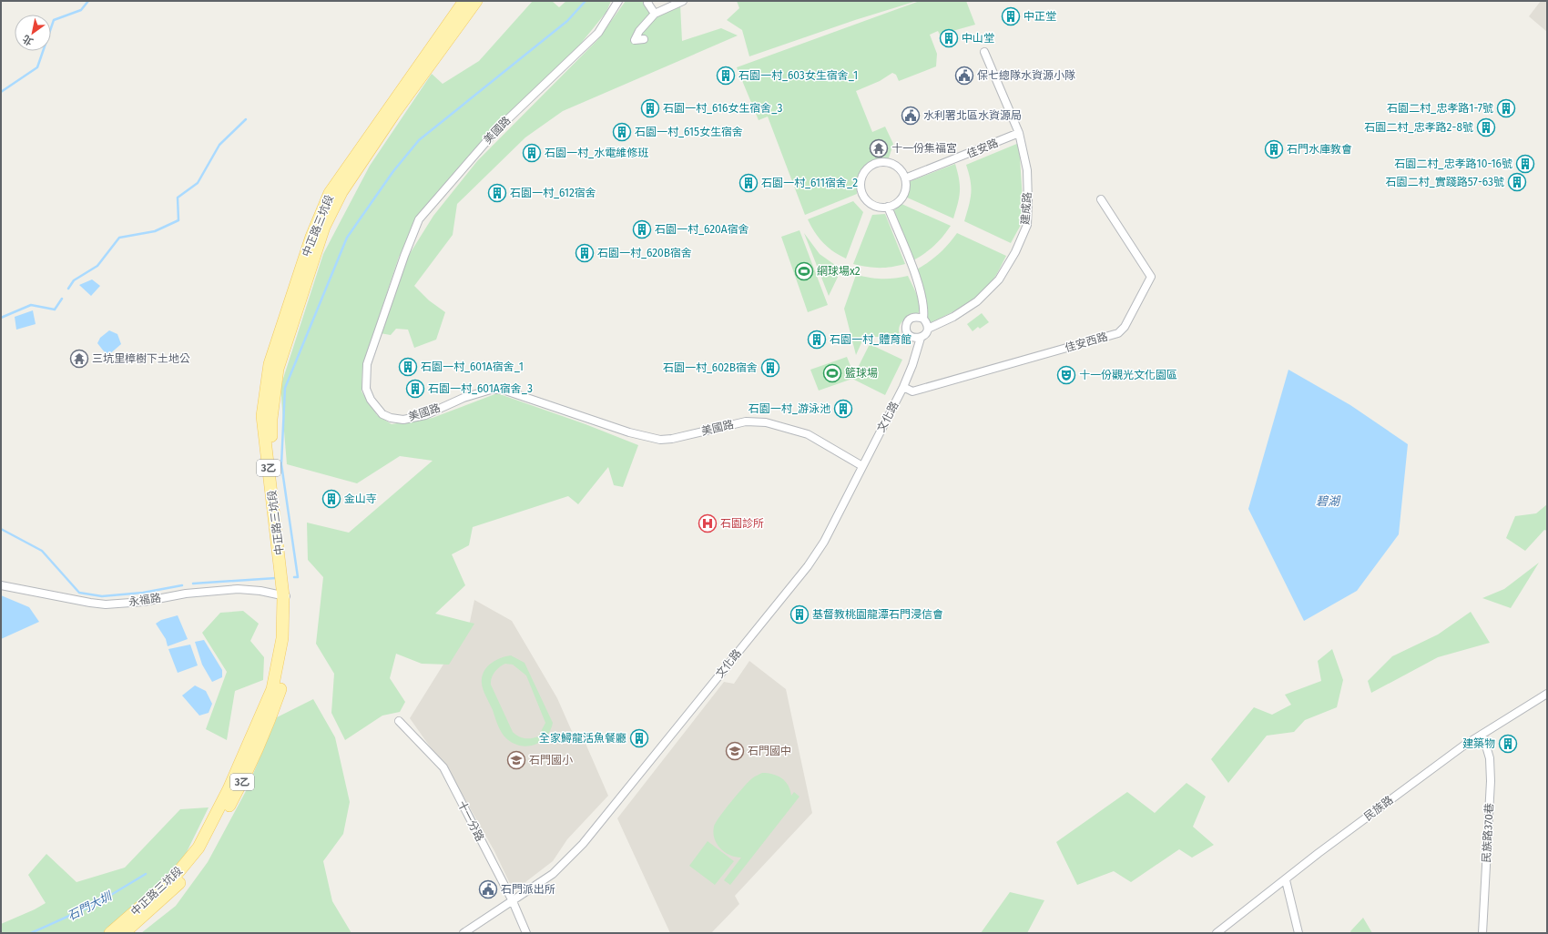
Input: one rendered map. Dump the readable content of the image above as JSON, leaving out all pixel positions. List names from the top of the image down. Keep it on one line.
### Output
{"streets":{"main road":["中正路三坑段","3乙"],"street":["美國路","佳安路","建成路","佳安西路","文化路","永福路","民族路","十一分路","民族路370巷"]},"crossings":[["美國路","文化路"],["佳安路","建成路"],["建成路","文化路"],["中正路三坑段","永福路"],["佳安西路","文化路"],["文化路","十一分路"],["民族路","民族路370巷"]],"water":["碧湖","石門大圳"],"places":{"building":["中正堂","中山堂","石園一村_603女生宿舍_1","石園一村_616女生宿舍_3","石園二村_忠孝路1-7號","石園二村_忠孝路2-8號","石園一村_615女生宿舍","石門水庫教會","石園一村_水電維修班","石園二村_忠孝路10-16號","石園二村_實踐路57-63號","石園一村_611宿舍_2","石園一村_612宿舍","石園一村_620A宿舍","石園一村_620B宿舍","石園一村_體育館","石園一村_601A宿舍_1","石園一村_602B宿舍","石園一村_601A宿舍_3","石園一村_游泳池","金山寺","基督教桃園龍潭石門浸信會","全家鱘龍活魚餐廳","建築物"],"public building":["保七總隊水資源小隊","水利署北區水資源局","石門派出所"],"temple":["十一份集福宮","三坑里樟樹下土地公"],"sports":["網球場x2","籃球場"],"theatre":["十一份觀光文化園區"],"hospital":["石園診所"],"school or university":["石門國中","石門國小"]},"north":"bottom left"}
